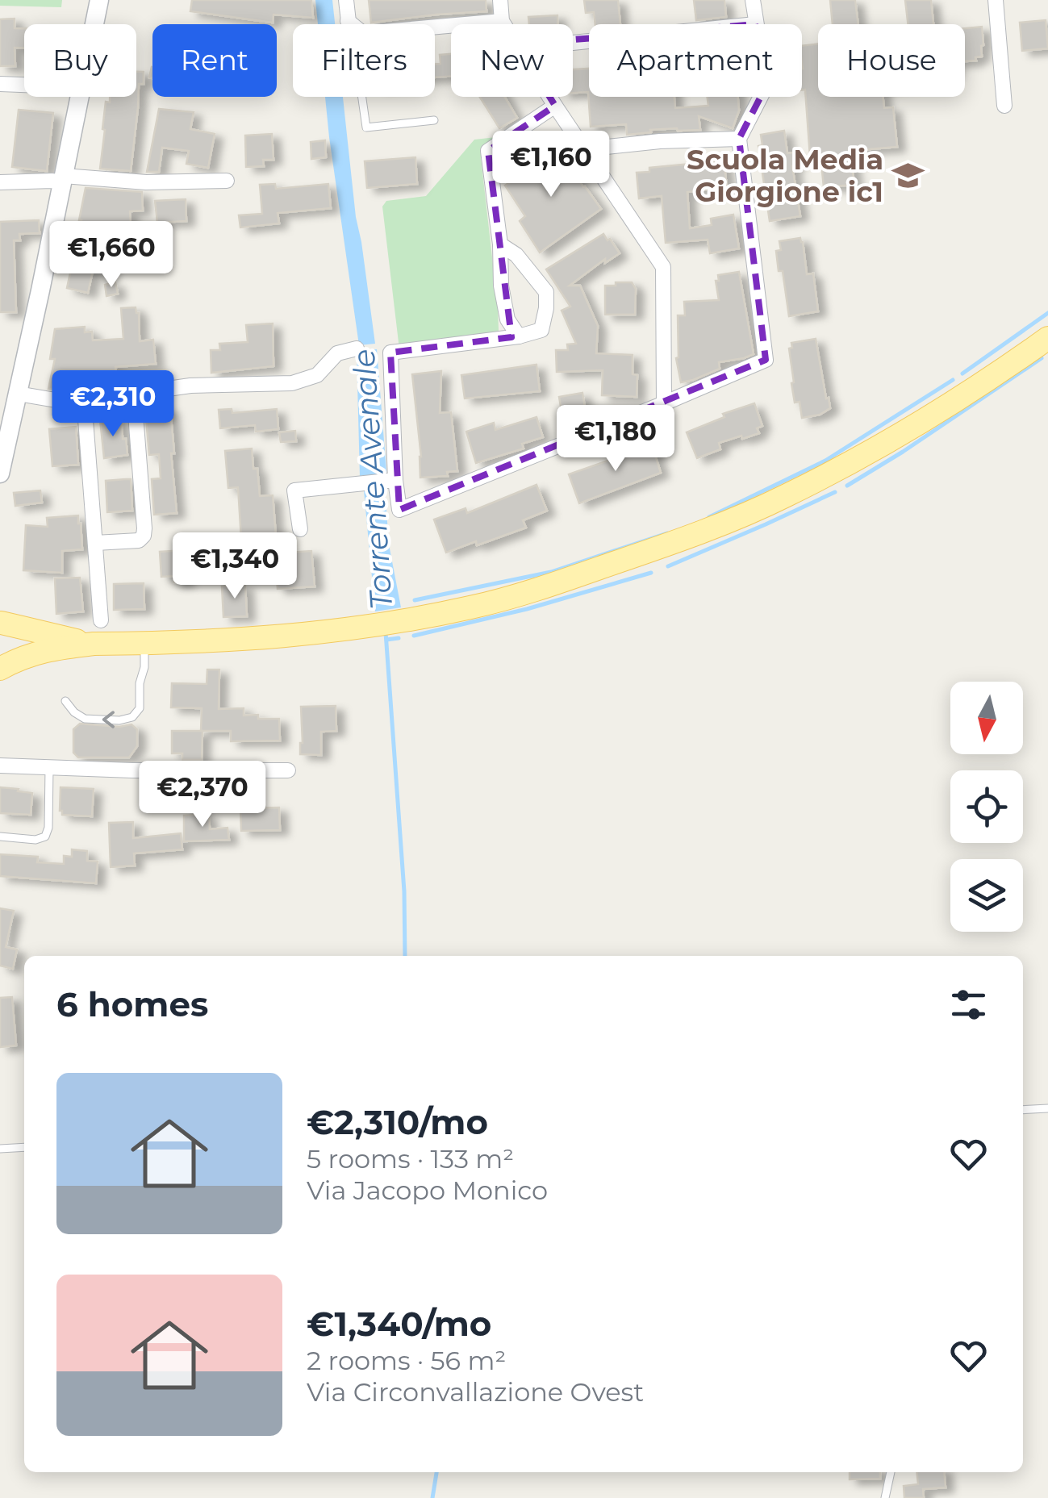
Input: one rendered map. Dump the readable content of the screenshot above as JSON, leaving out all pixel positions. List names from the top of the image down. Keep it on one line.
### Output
{"water":["Torrente Avenale"],"places":{"school or university":["Scuola Media Giorgione ic1"]},"north":"bottom","page":{"chip":["Buy","Rent","Filters","New","Apartment","House"],"price":["€1,160","€1,660","€2,310","€1,180","€1,340","€2,370"],"heading":"6 homes","list":[{"name":"€2,310/mo","note":"5 rooms · 133 m² · Via Jacopo Monico"},{"name":"€1,340/mo","note":"2 rooms · 56 m² · Via Circonvallazione Ovest"}]}}
